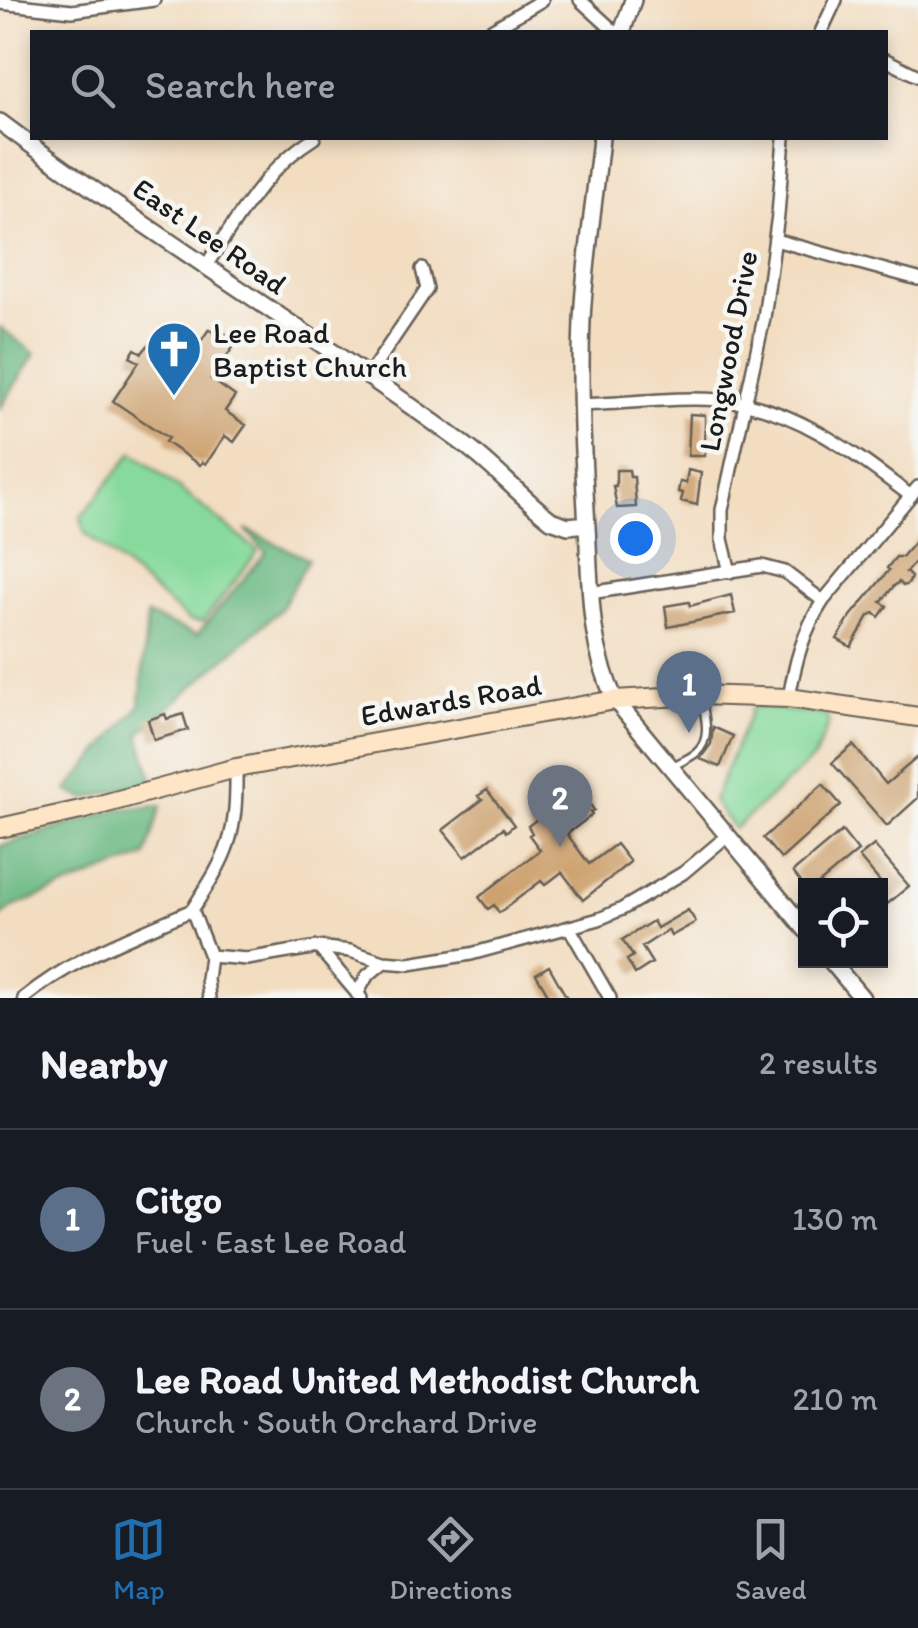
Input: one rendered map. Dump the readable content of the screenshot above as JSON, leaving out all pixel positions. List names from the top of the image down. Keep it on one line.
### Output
{"streets":{"main road":["Edwards Road"],"street":["East Lee Road","Longwood Drive"]},"places":{"church":["Lee Road Baptist Church"]},"page":{"search":"Search here","pins":["1","2"],"heading":["Nearby","2 results"],"list":[{"mark":"1","name":"Citgo","note":"Fuel · East Lee Road","value":"130 m"},{"mark":"2","name":"Lee Road United Methodist Church","note":"Church · South Orchard Drive","value":"210 m"}],"nav":["Map","Directions","Saved"]}}
